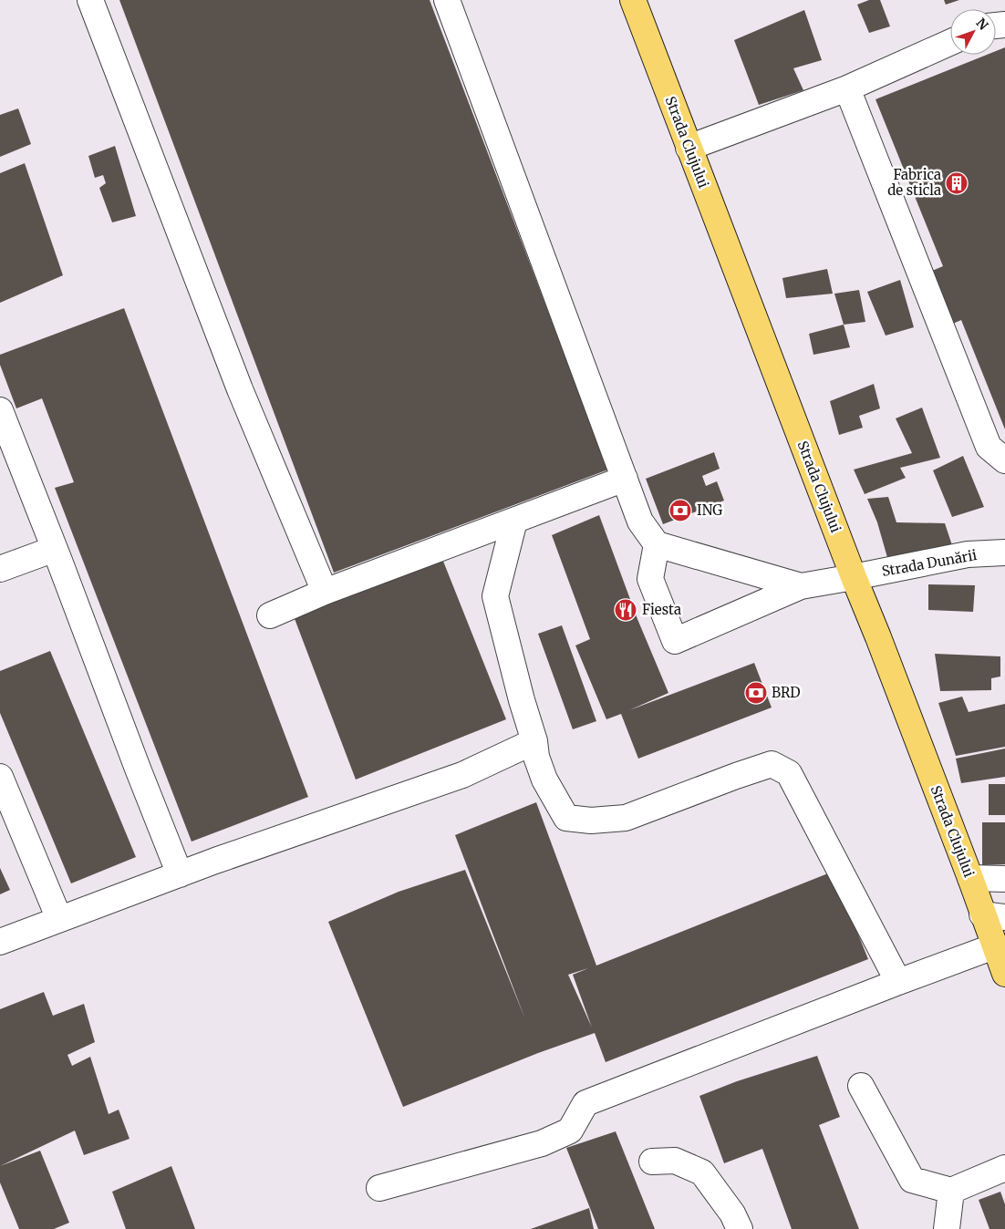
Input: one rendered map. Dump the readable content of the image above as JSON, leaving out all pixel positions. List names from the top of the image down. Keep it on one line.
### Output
{"streets":{"main road":["Strada Clujului"],"street":["Strada Dunării"]},"crossings":[["Strada Clujului","Strada Dunării"]],"places":{"building":["Fabrica de sticla"],"bank":["ING","BRD"],"restaurant":["Fiesta"]},"north":"top right"}
